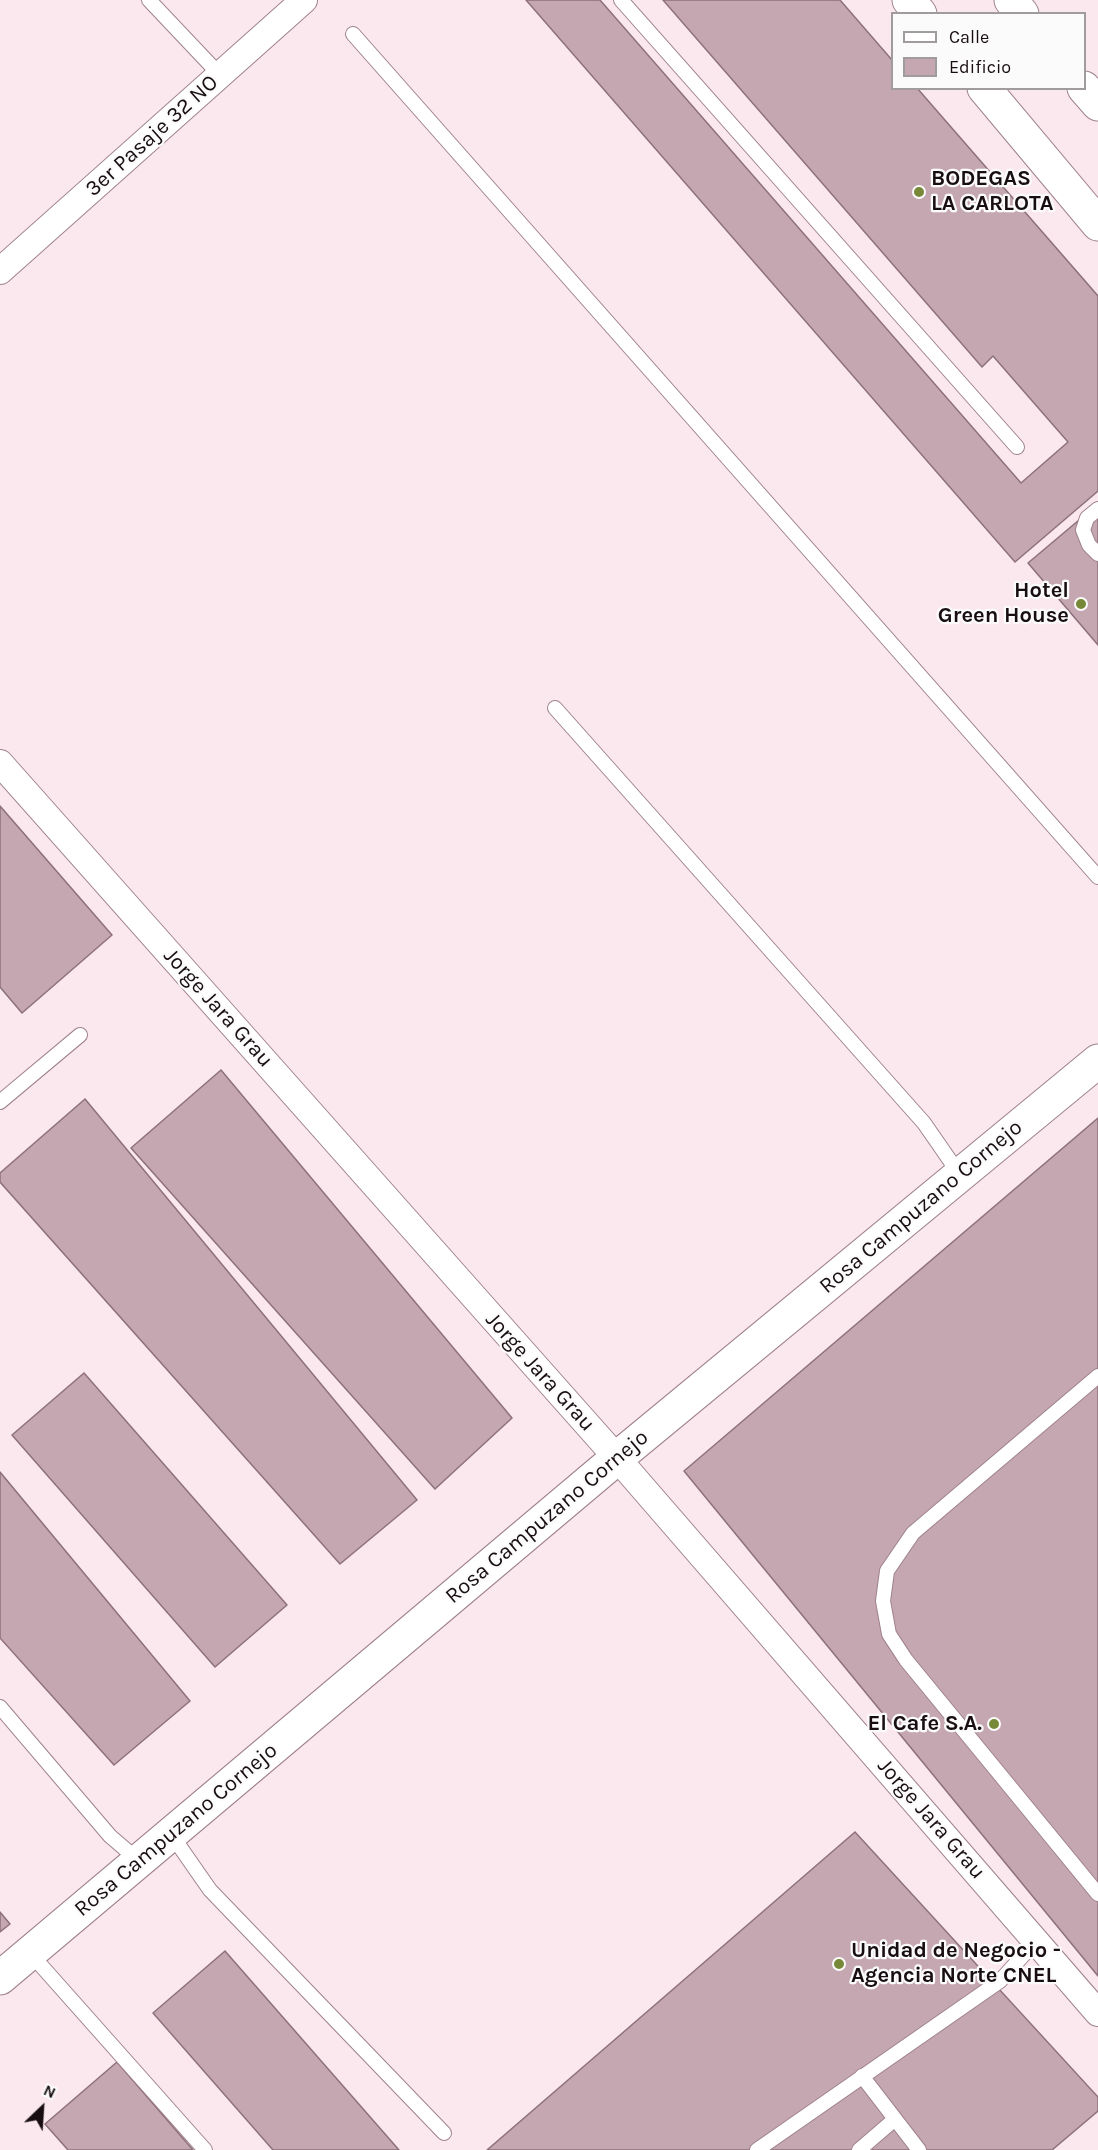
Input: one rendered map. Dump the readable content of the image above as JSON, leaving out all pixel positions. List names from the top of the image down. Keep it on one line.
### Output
{"streets":{"street":["3er Pasaje 32 NO","Jorge Jara Grau","Rosa Campuzano Cornejo"]},"crossings":[["Jorge Jara Grau","Rosa Campuzano Cornejo"]],"places":["BODEGAS LA CARLOTA","Hotel Green House","El Cafe S.A.","Unidad de Negocio - Agencia Norte CNEL"],"legend":["Calle","Edificio"],"north":"top right"}
